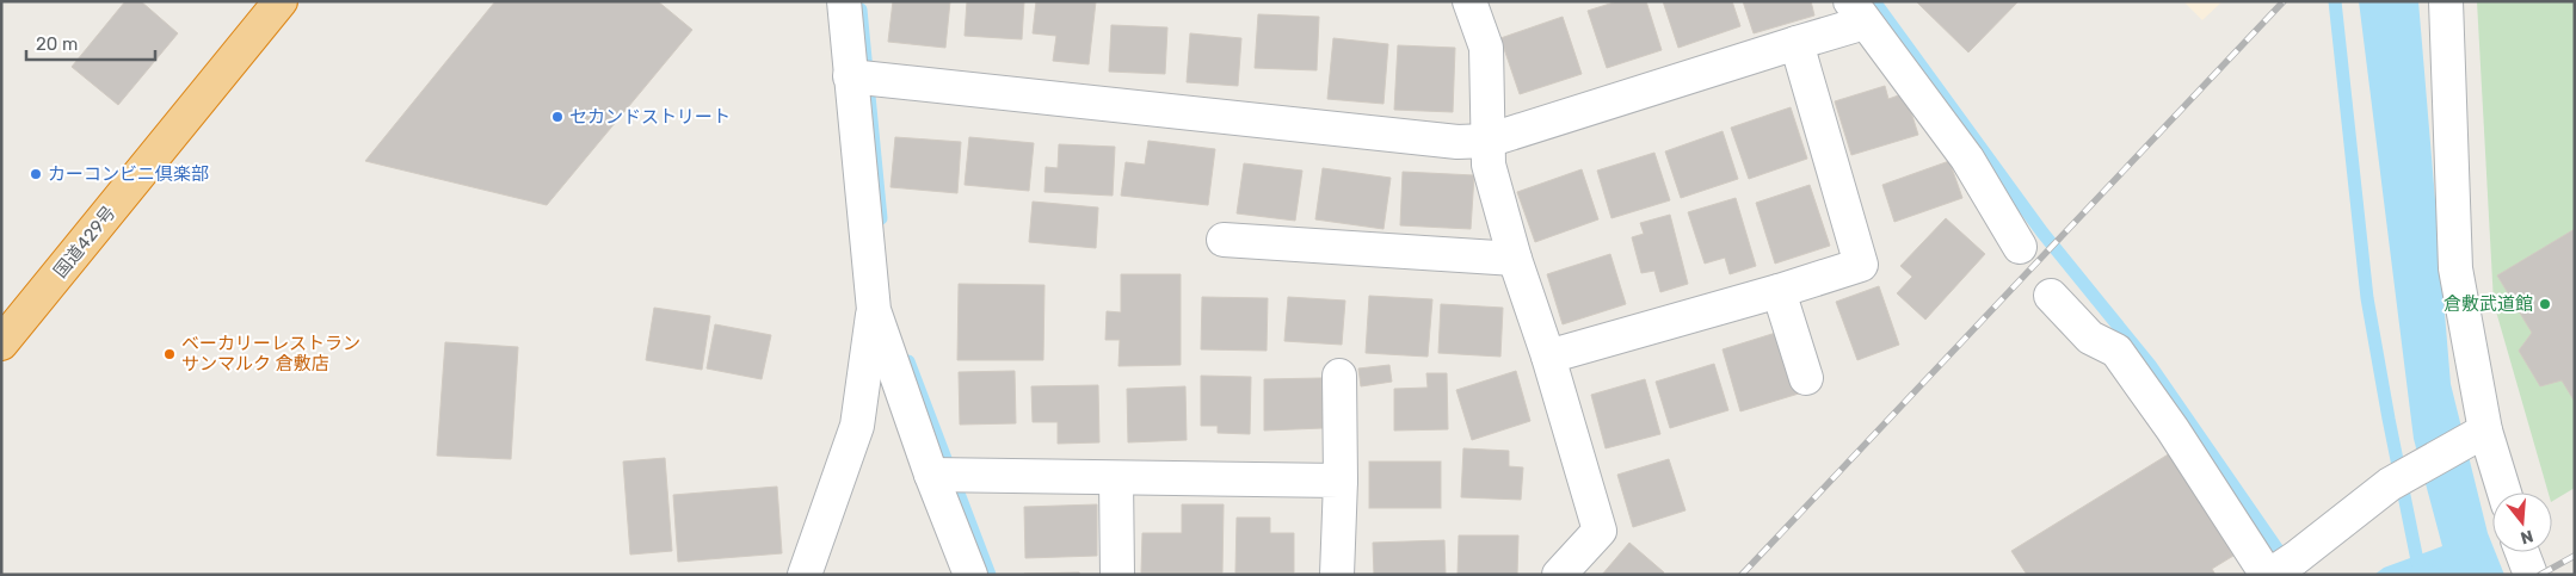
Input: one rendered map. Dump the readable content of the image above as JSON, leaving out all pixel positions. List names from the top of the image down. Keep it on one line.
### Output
{"streets":{"highway":["国道429号"]},"places":["セカンドストリート","カーコンビニ倶楽部","倉敷武道館","ベーカリーレストラン サンマルク 倉敷店"],"scale_bar":"20 m","north":"bottom"}
